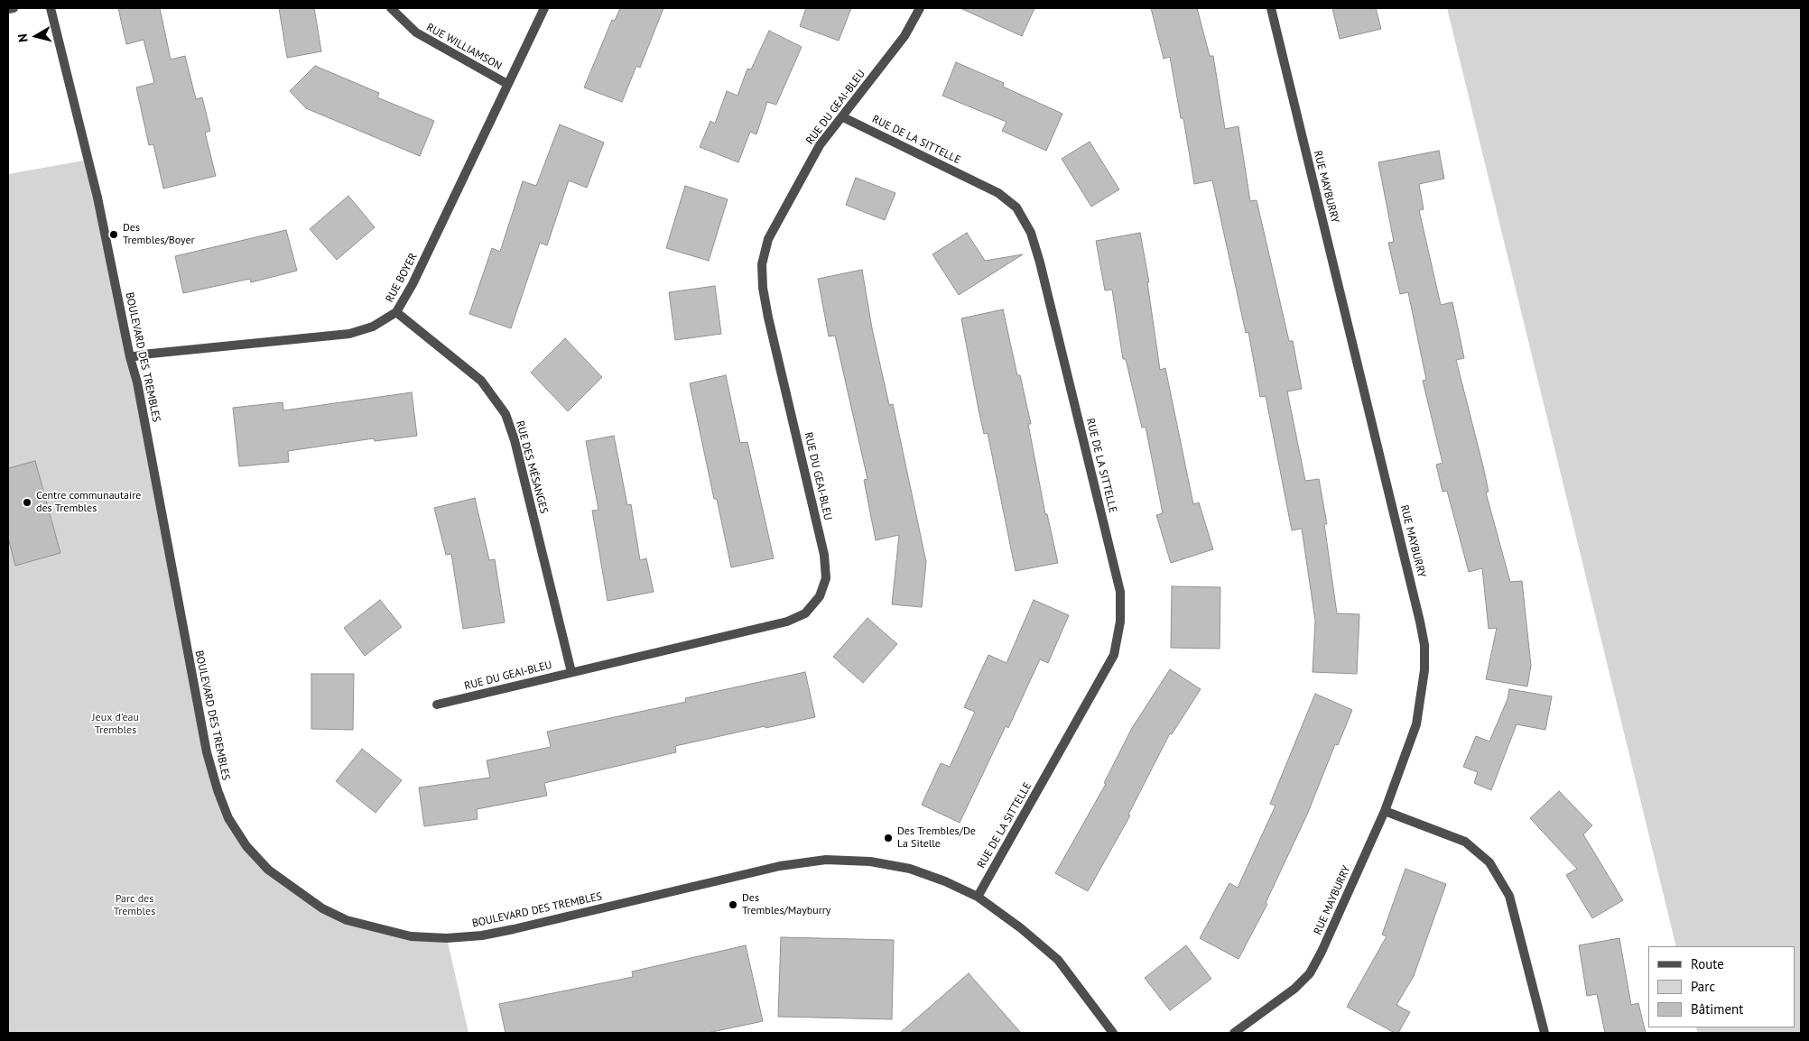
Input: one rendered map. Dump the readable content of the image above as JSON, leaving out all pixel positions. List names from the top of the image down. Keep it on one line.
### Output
{"streets":{"street":["RUE WILLIAMSON","RUE DU GEAI-BLEU","RUE DE LA SITTELLE","RUE MAYBURRY","RUE BOYER","BOULEVARD DES TREMBLES","RUE DES MÉSANGES"]},"crossings":[["RUE WILLIAMSON","RUE BOYER"],["RUE DU GEAI-BLEU","RUE DE LA SITTELLE"],["RUE DU GEAI-BLEU","RUE DES MÉSANGES"],["RUE DE LA SITTELLE","BOULEVARD DES TREMBLES"],["RUE BOYER","BOULEVARD DES TREMBLES"],["RUE BOYER","RUE DES MÉSANGES"]],"parks":["Jeux d'eau Trembles","Parc des Trembles"],"places":["Des Trembles/Boyer","Centre communautaire des Trembles","Des Trembles/De La Sitelle","Des Trembles/Mayburry"],"legend":["Route","Parc","Bâtiment"],"north":"left"}
